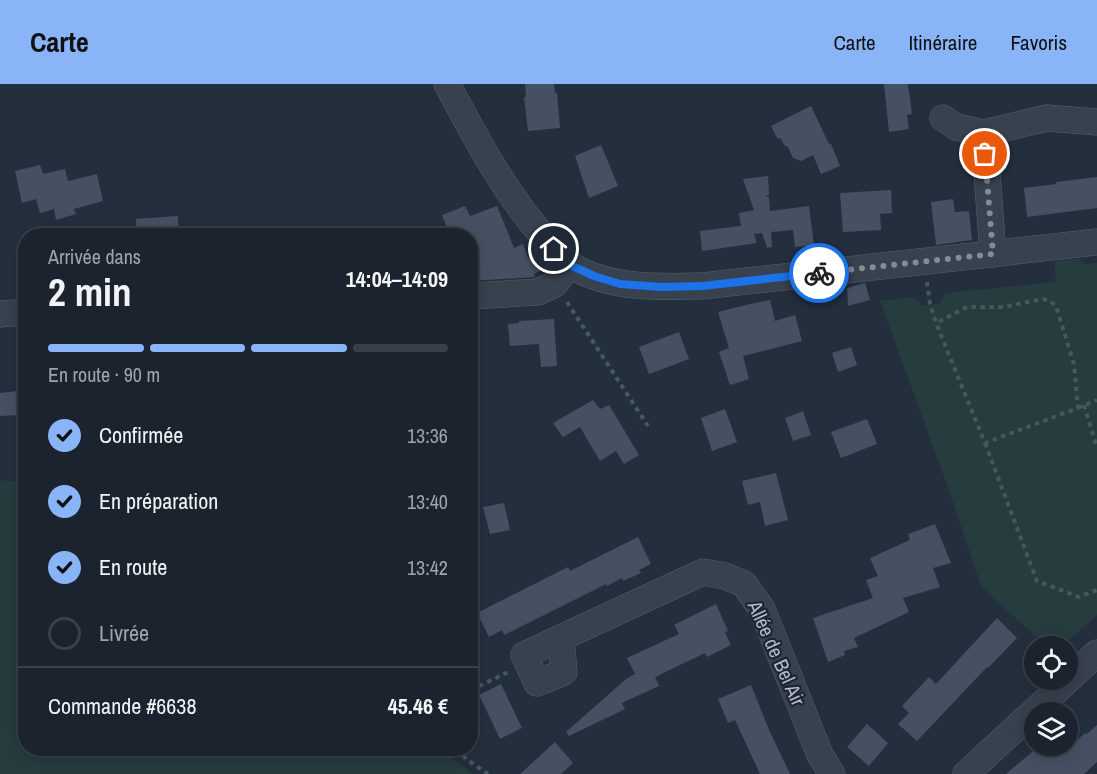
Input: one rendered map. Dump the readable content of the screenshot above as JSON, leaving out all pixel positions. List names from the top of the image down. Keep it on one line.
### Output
{"streets":{"street":["Allée de Bel Air"]},"page":{"header":"Carte","nav":["Carte","Itinéraire","Favoris"],"heading":["2 min","Arrivée dans","14:04–14:09"],"panel":["Commande #6638","45.46 €"],"bar":"En route · 90 m","list":[["Confirmée","13:36"],["En préparation","13:40"],["En route","13:42"],"Livrée"]}}
